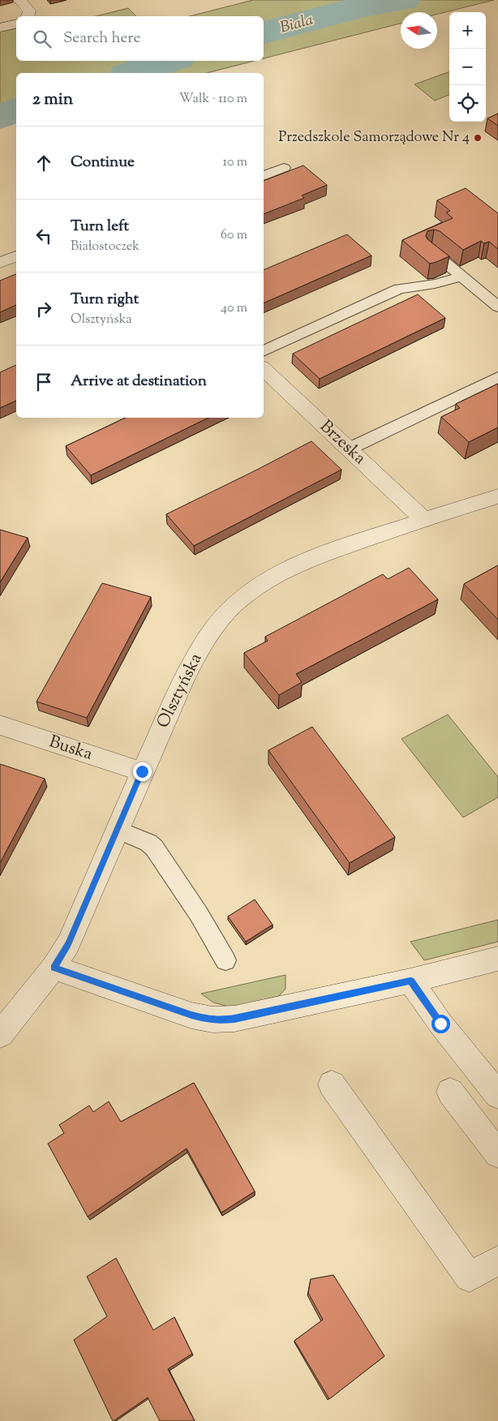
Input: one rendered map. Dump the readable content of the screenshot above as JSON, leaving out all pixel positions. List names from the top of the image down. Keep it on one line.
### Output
{"streets":{"street":["Brzeska","Olsztyńska","Buska"]},"crossings":[["Brzeska","Olsztyńska"],["Olsztyńska","Buska"]],"water":["Biala"],"places":["Przedszkole Samorządowe Nr 4"],"north":"left","page":{"map_buttons":["+","−"],"search":"Search here","heading":["2 min","Walk · 110 m"],"list":[["Continue","10 m"],["Turn left","Białostoczek","60 m"],["Turn right","Olsztyńska","40 m"],"Arrive at destination"]}}
